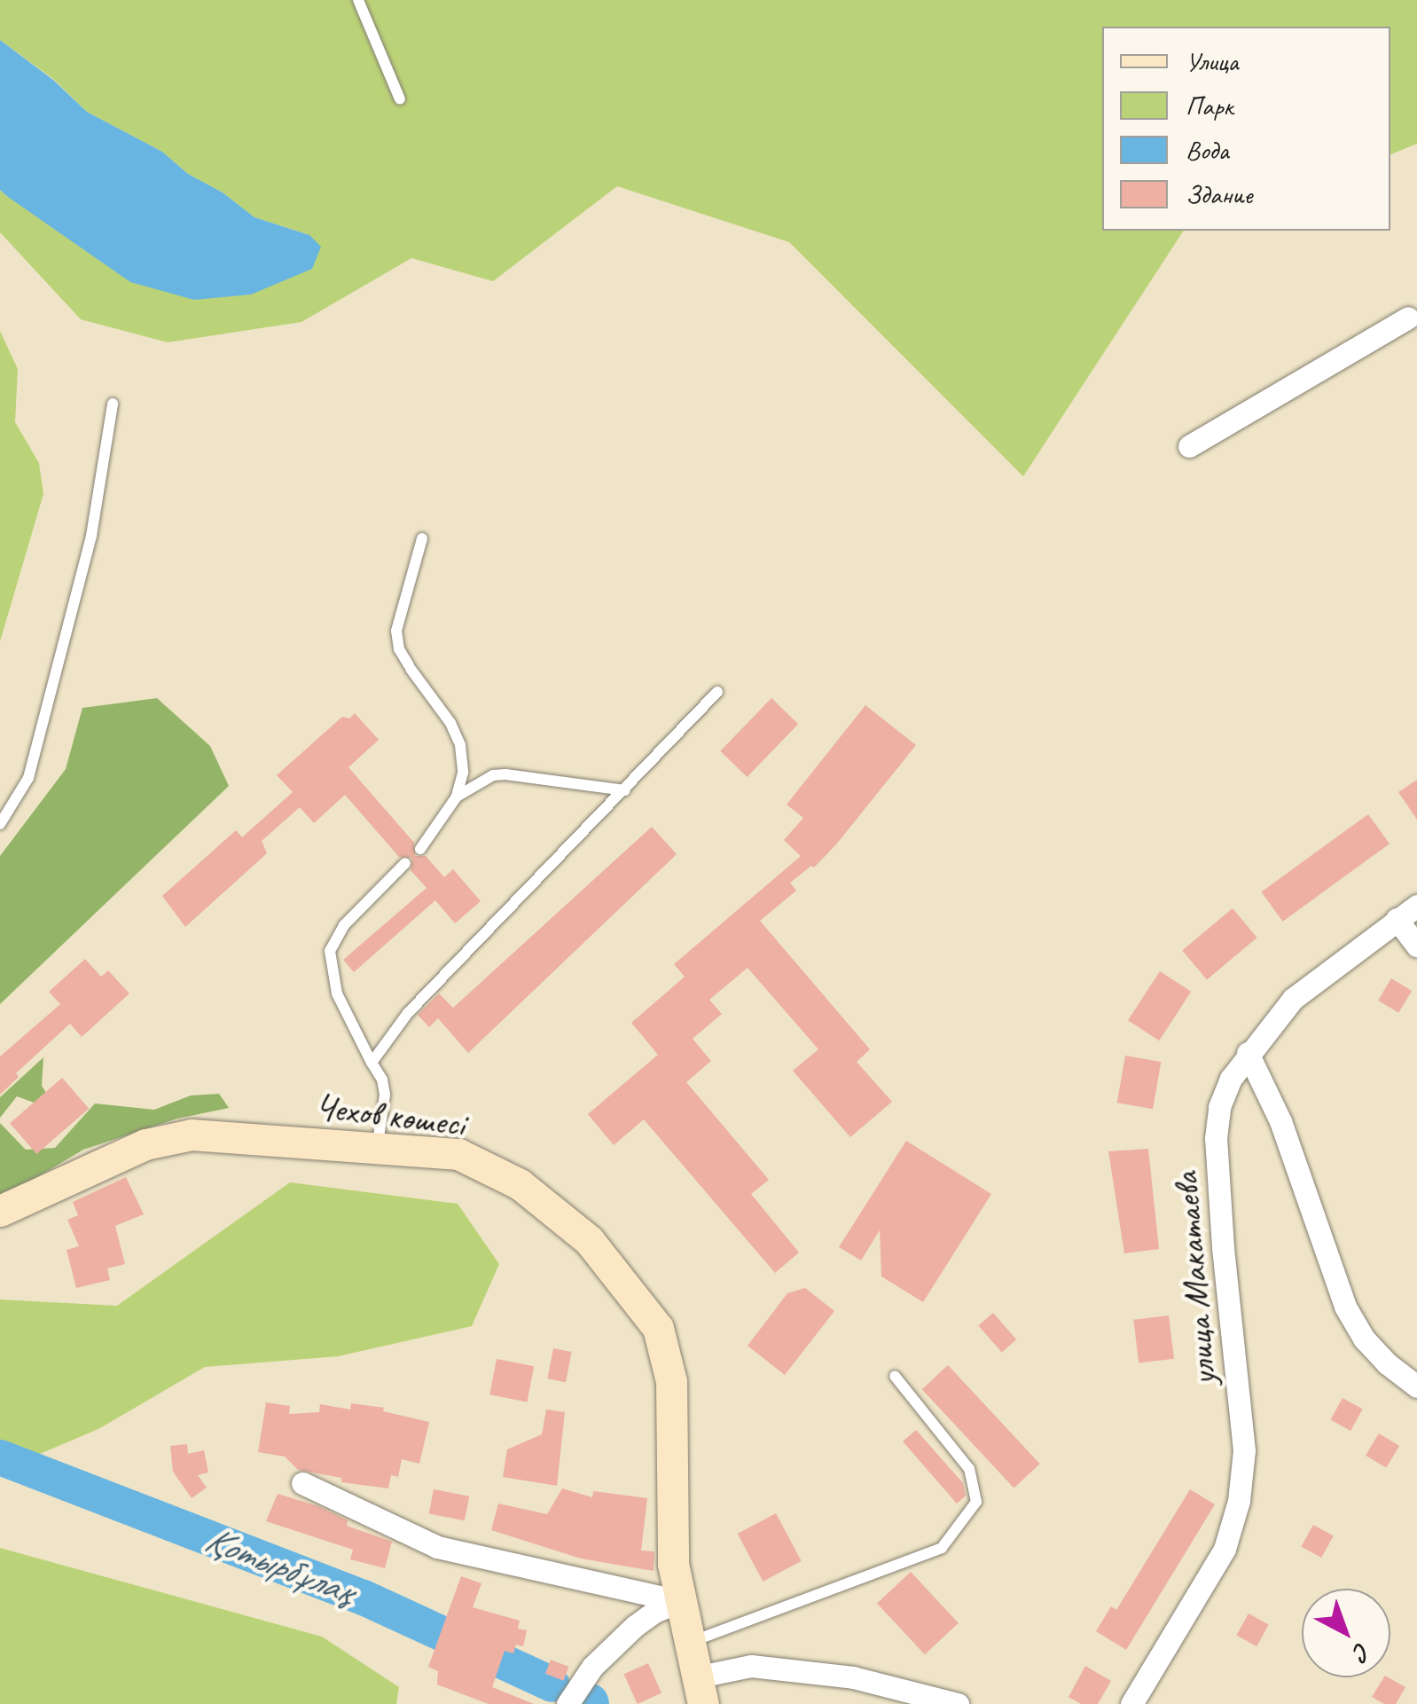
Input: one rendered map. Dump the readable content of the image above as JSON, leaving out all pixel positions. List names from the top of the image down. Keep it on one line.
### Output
{"streets":{"main road":["Чехов көшесі"],"street":["улица Макатаева"]},"water":["Қотырбұлақ"],"legend":["Улица","Парк","Вода","Здание"],"north":"bottom right"}
